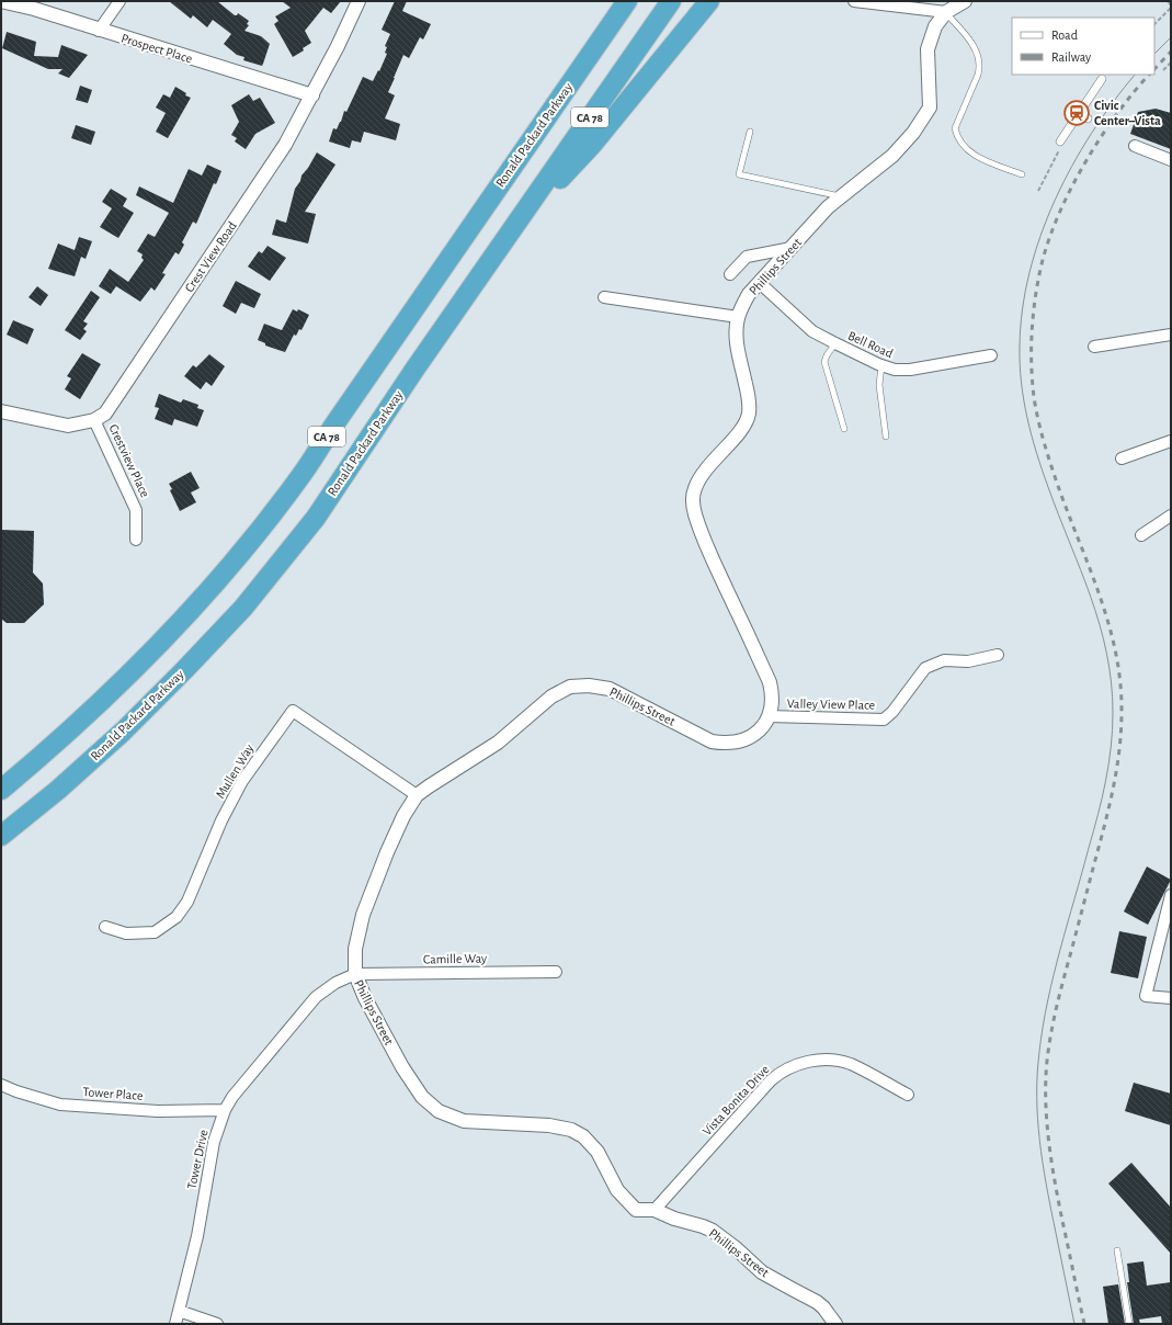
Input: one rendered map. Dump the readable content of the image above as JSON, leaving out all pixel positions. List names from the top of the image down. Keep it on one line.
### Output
{"streets":{"highway":["CA 78","Ronald Packard Parkway"],"street":["Prospect Place","Crest View Road","Phillips Street","Bell Road","Crestview Place","Valley View Place","Mullen Way","Camille Way","Tower Place","Vista Bonita Drive","Tower Drive"]},"crossings":[["Prospect Place","Crest View Road"],["Crest View Road","Crestview Place"],["Phillips Street","Bell Road"],["Phillips Street","Valley View Place"],["Phillips Street","Mullen Way"],["Phillips Street","Camille Way"],["Phillips Street","Vista Bonita Drive"],["Phillips Street","Tower Drive"],["Camille Way","Tower Drive"],["Tower Place","Tower Drive"]],"places":{"station":["Civic Center–Vista"]},"legend":["Road","Railway"]}
